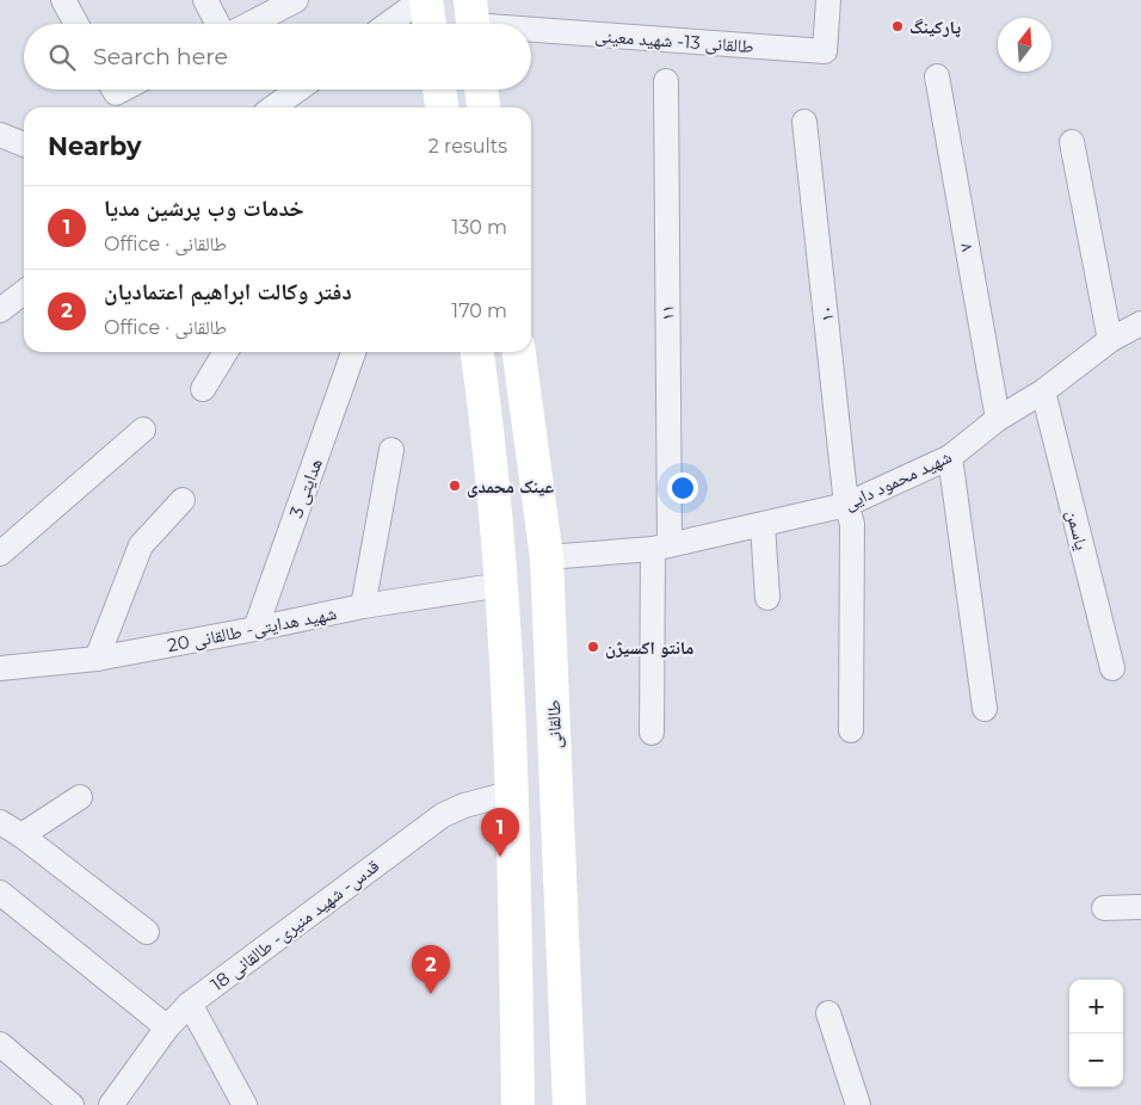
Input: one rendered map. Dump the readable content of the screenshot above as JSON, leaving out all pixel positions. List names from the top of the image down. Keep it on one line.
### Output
{"streets":{"main road":["طالقانی"],"street":["طالقانی 13- شهید معینی","۸","۱۱","۱۰","شهید محمود دایی","هدایتی 3","یاسمن","شهید هدایتی- طالقانی 20","قدس- شهید منیری- طالقانی 18"]},"crossings":[["۸","شهید محمود دایی"],["۱۱","شهید محمود دایی"],["۱۰","شهید محمود دایی"],["شهید محمود دایی","یاسمن"],["شهید محمود دایی","طالقانی"],["هدایتی 3","شهید هدایتی- طالقانی 20"]],"places":["پارکینگ","عینک محمدی","مانتو اكسيژن"],"north":"top","page":{"search":"Search here","heading":["Nearby","2 results"],"list":[{"mark":"1","name":"خدمات وب پرشین مدیا","note":"Office · طالقانی","value":"130 m"},{"mark":"2","name":"دفتر وکالت ابراهیم اعتمادیان","note":"Office · طالقانی","value":"170 m"}],"pins":["1","2"],"map_buttons":["+","−"]}}
